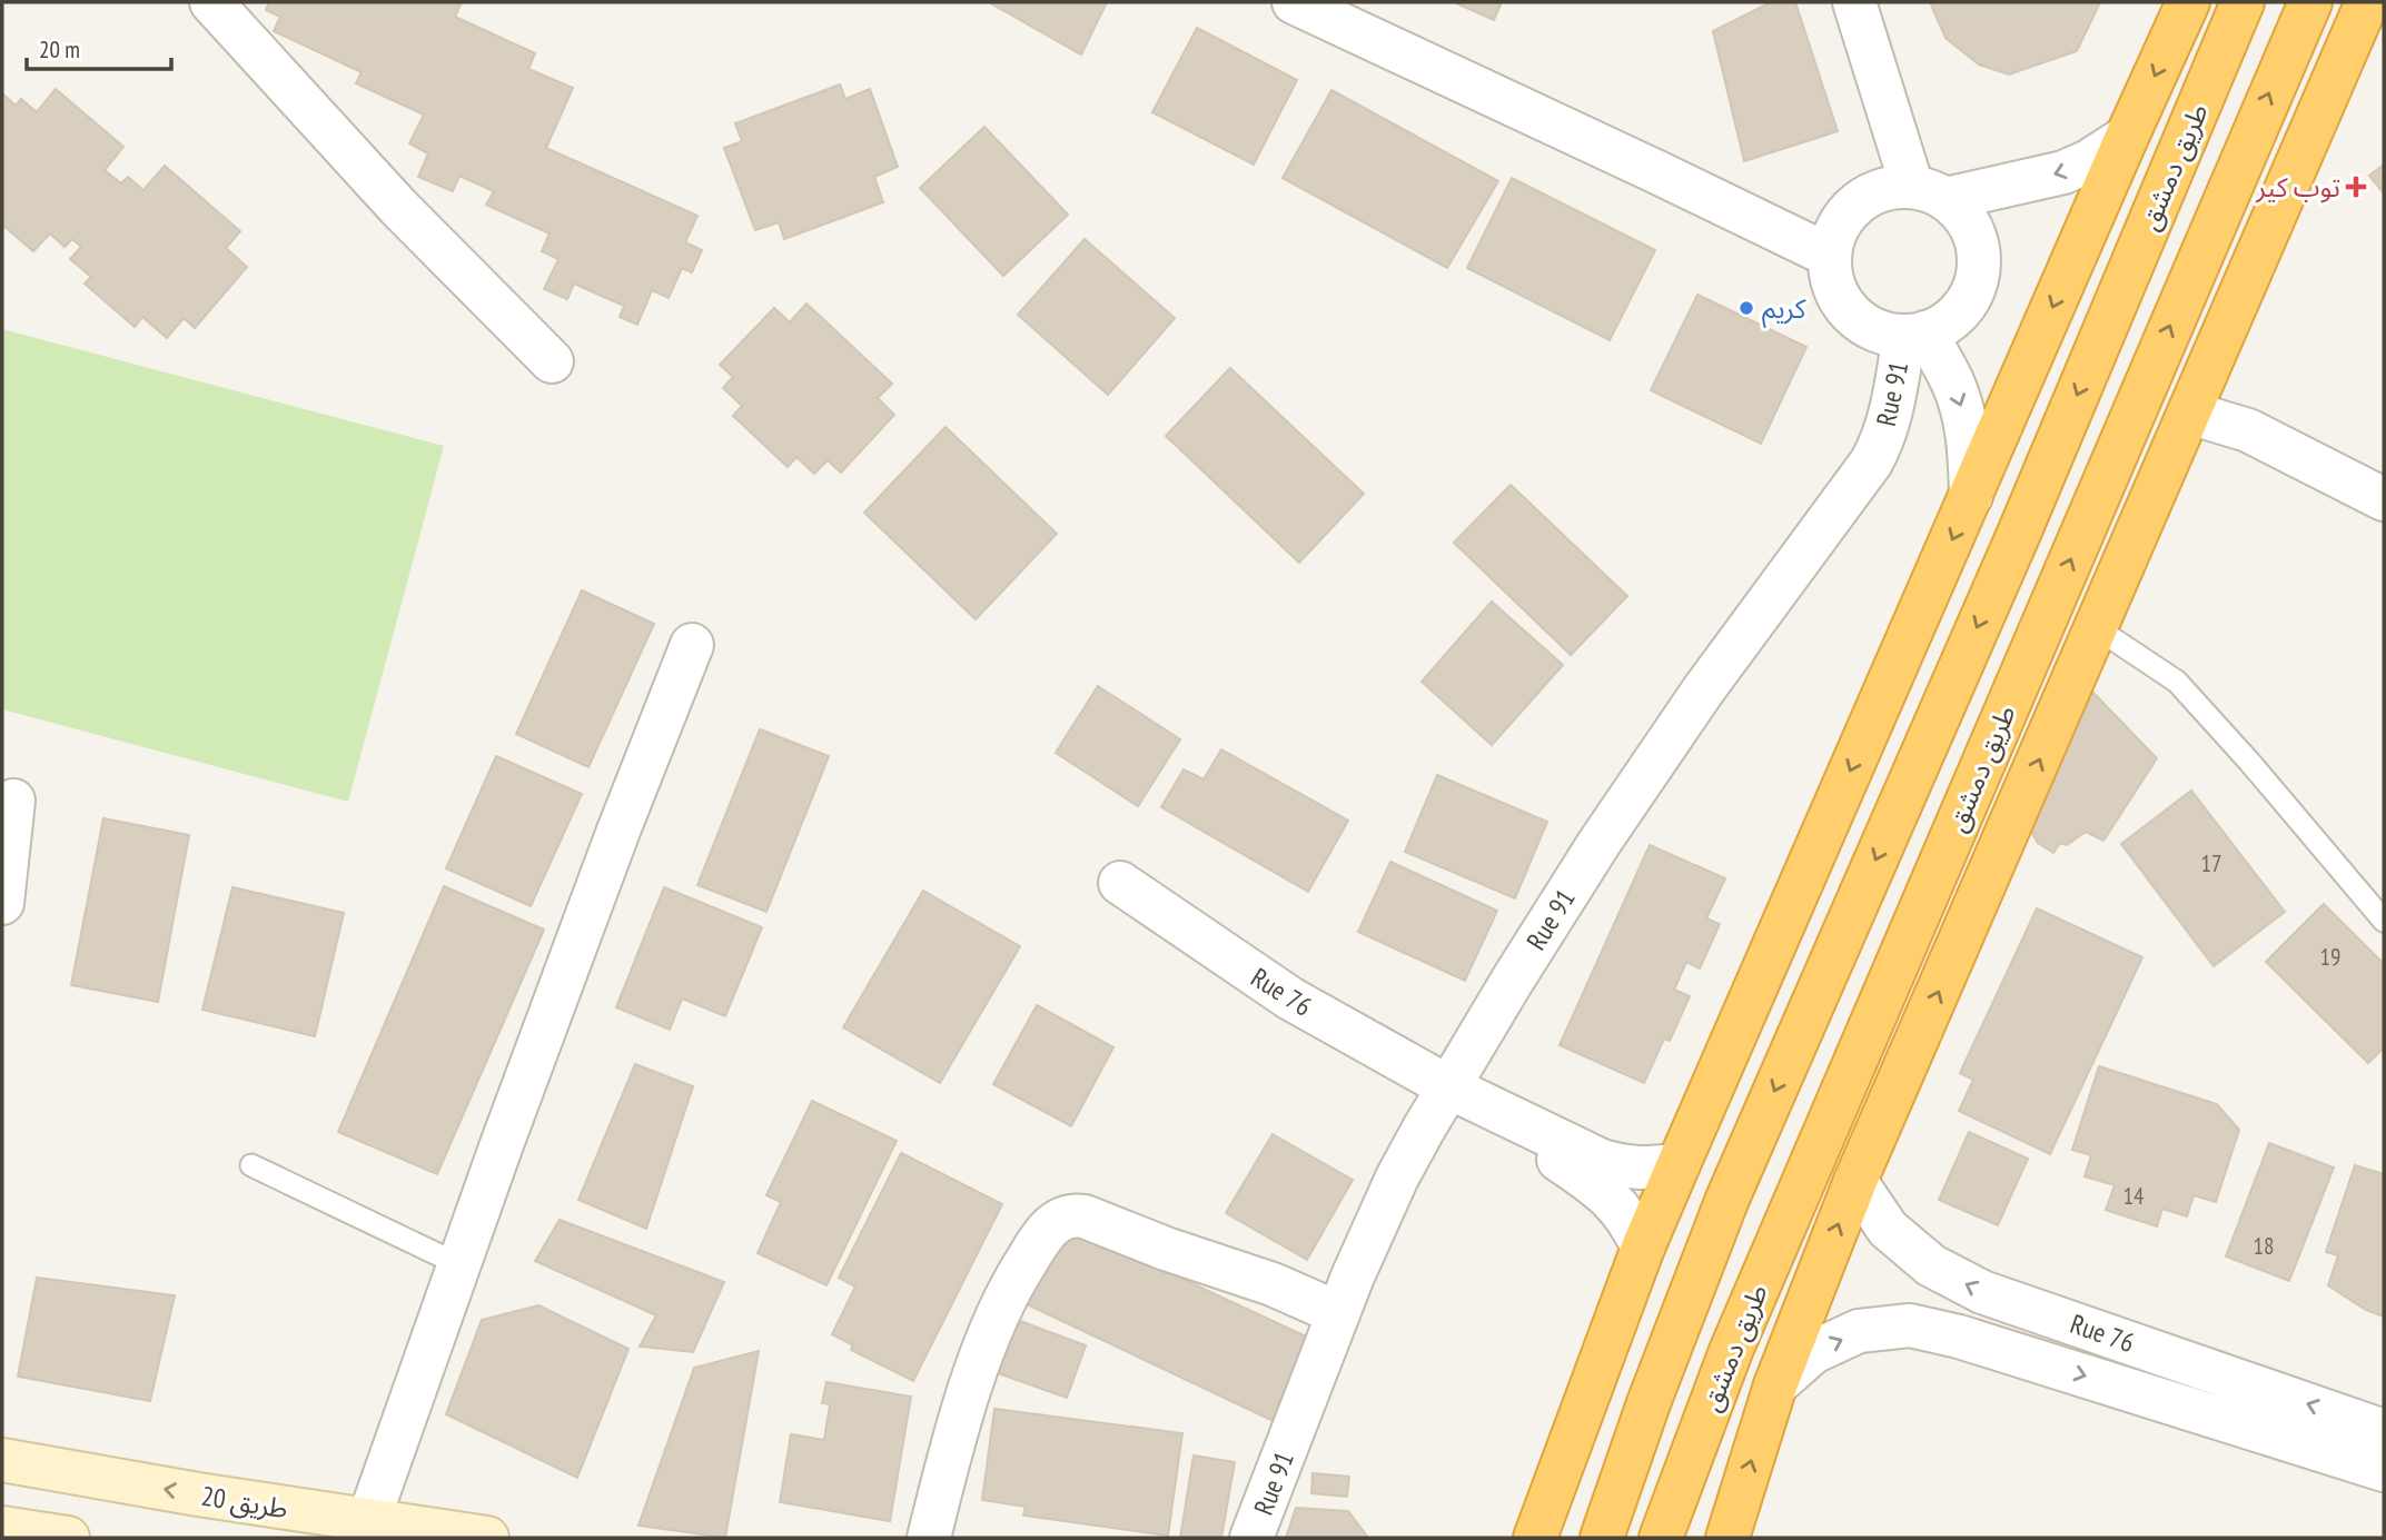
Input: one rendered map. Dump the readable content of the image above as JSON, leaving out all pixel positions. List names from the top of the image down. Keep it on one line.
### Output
{"streets":{"highway":["طريق دمشق"],"main road":["طريق 20"],"street":["Rue 91","Rue 76"]},"crossings":[["Rue 91","Rue 76"]],"one_way":["طريق 20"],"places":{"health":["توب كير"],"other":["كريم"]},"house_numbers":["17","19","14","18"],"scale_bar":"20 m"}
